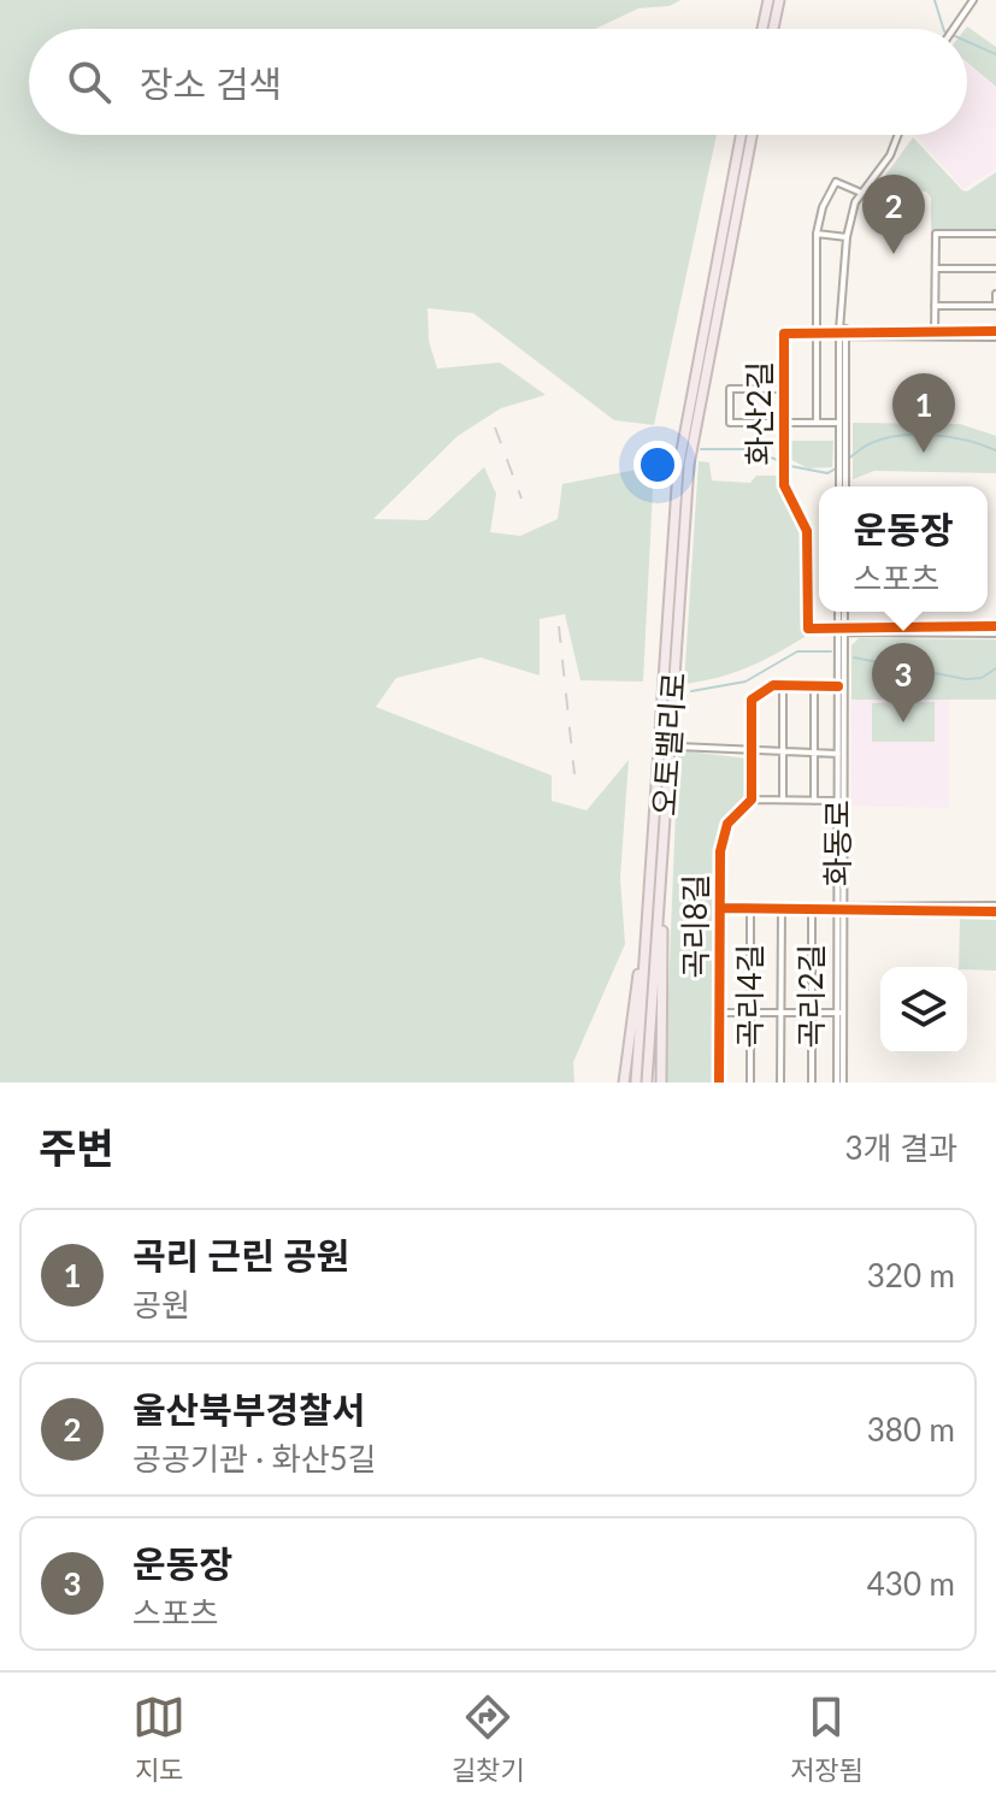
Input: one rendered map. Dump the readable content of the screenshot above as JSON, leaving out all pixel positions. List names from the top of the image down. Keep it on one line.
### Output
{"streets":{"highway":["오토밸리로"],"street":["화산2길","화동로","곡리8길","곡리4길","곡리2길"]},"crossings":[["화산2길","화동로"]],"page":{"search":"장소 검색","pins":["2","1","3"],"popup":["운동장","스포츠"],"heading":["주변","3개 결과"],"list":[{"mark":"1","name":"곡리 근린 공원","note":"공원","value":"320 m"},{"mark":"2","name":"울산북부경찰서","note":"공공기관 · 화산5길","value":"380 m"},{"mark":"3","name":"운동장","note":"스포츠","value":"430 m"}],"nav":["지도","길찾기","저장됨"]}}
